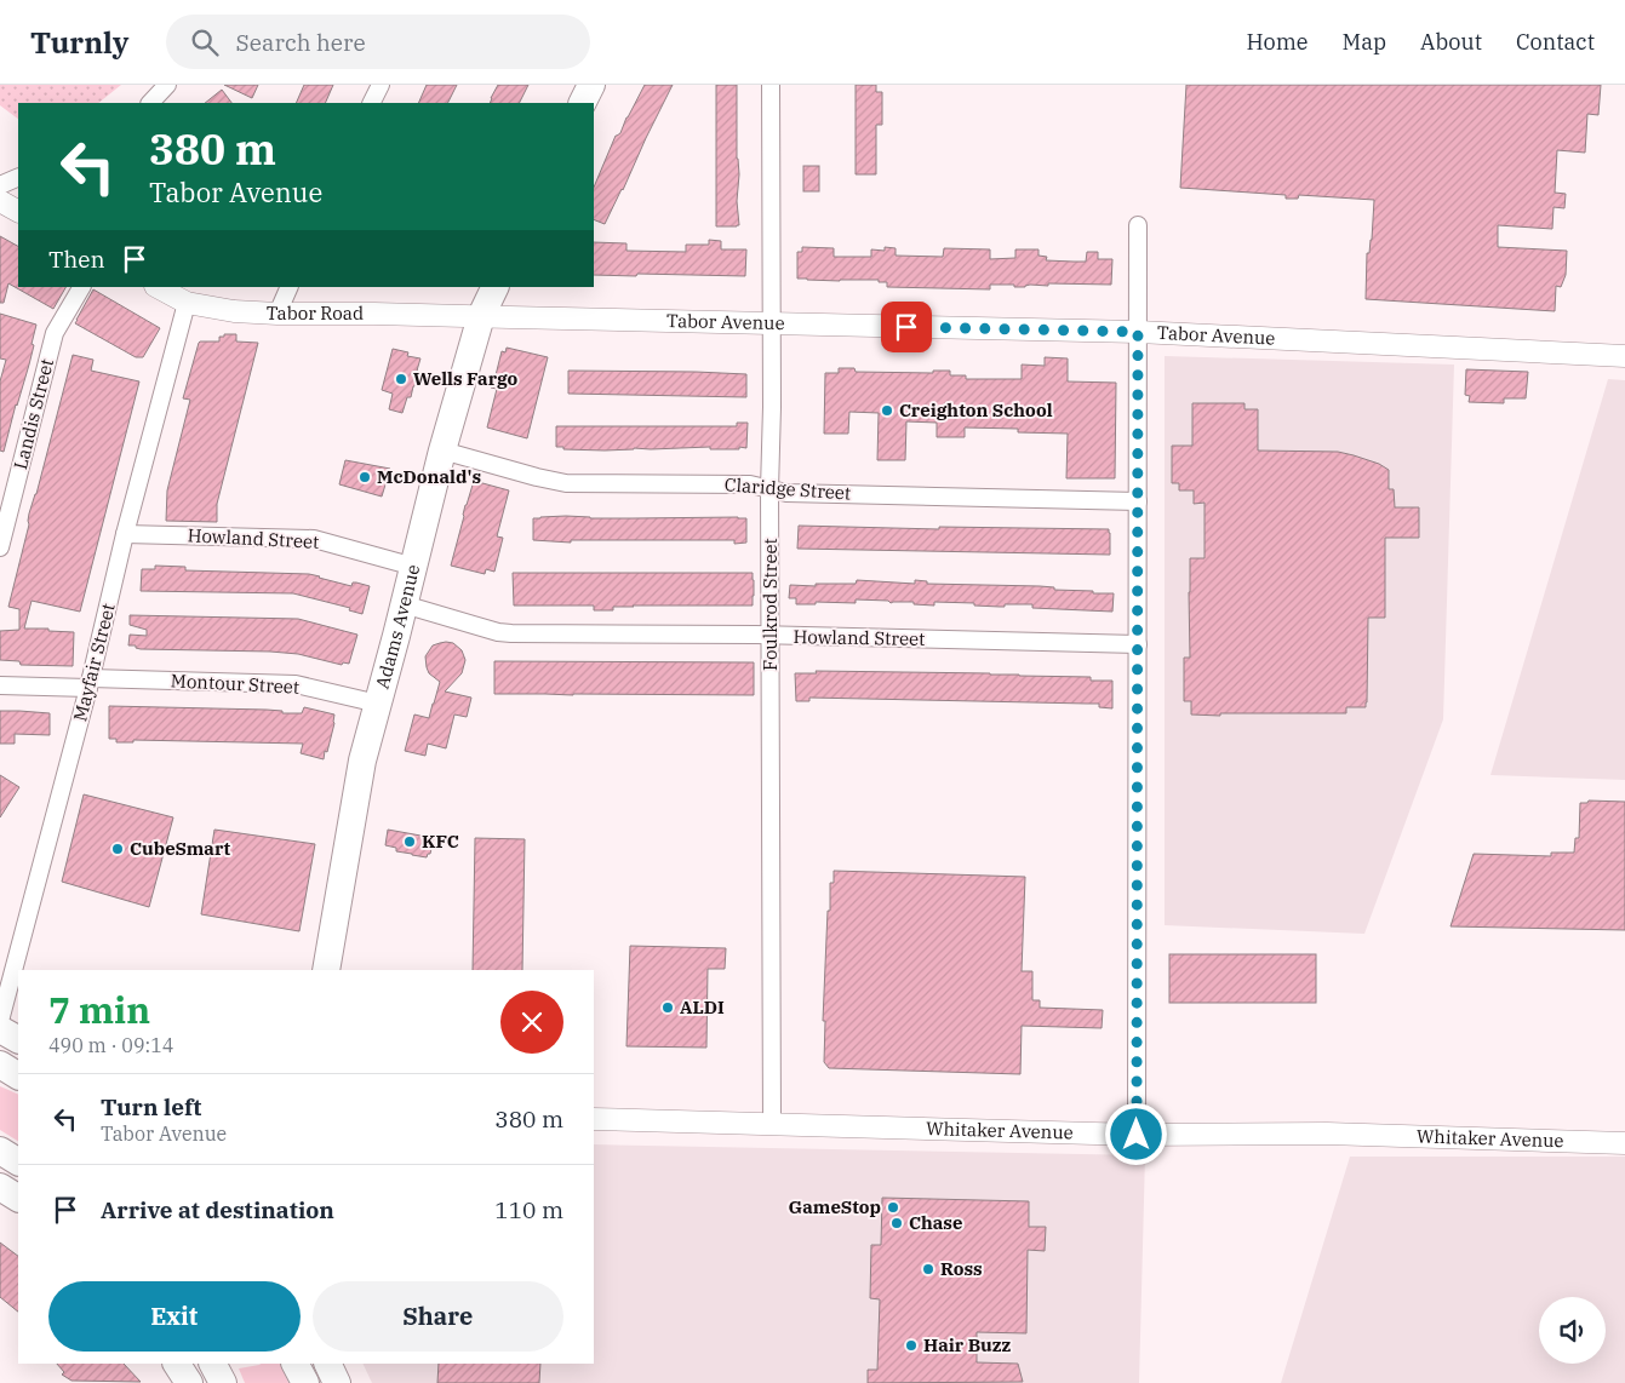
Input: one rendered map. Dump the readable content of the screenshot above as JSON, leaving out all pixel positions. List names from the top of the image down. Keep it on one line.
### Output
{"streets":{"highway":["Adams Avenue"],"street":["Tabor Road","Tabor Avenue","Landis Street","Claridge Street","Howland Street","Foulkrod Street","Mayfair Street","Montour Street","Whitaker Avenue"]},"crossings":[["Tabor Road","Tabor Avenue"],["Tabor Road","Adams Avenue"],["Tabor Road","Mayfair Street"],["Tabor Avenue","Foulkrod Street"],["Tabor Avenue","Adams Avenue"],["Claridge Street","Foulkrod Street"],["Claridge Street","Adams Avenue"],["Howland Street","Foulkrod Street"],["Howland Street","Adams Avenue"],["Howland Street","Mayfair Street"],["Foulkrod Street","Whitaker Avenue"],["Adams Avenue","Montour Street"],["Mayfair Street","Montour Street"]],"places":["Wells Fargo","Creighton School","McDonald's","KFC","CubeSmart","ALDI","GameStop","Chase","Ross","Hair Buzz"],"page":{"header":"Turnly","search":"Search here","nav":["Home","Map","About","Contact"],"turn":["380 m","Tabor Avenue"],"then":"Then","heading":["7 min","490 m · 09:14"],"list":[{"name":"Turn left","note":"Tabor Avenue","value":"380 m"},{"name":"Arrive at destination","value":"110 m"}],"buttons":["Exit","Share"]}}
